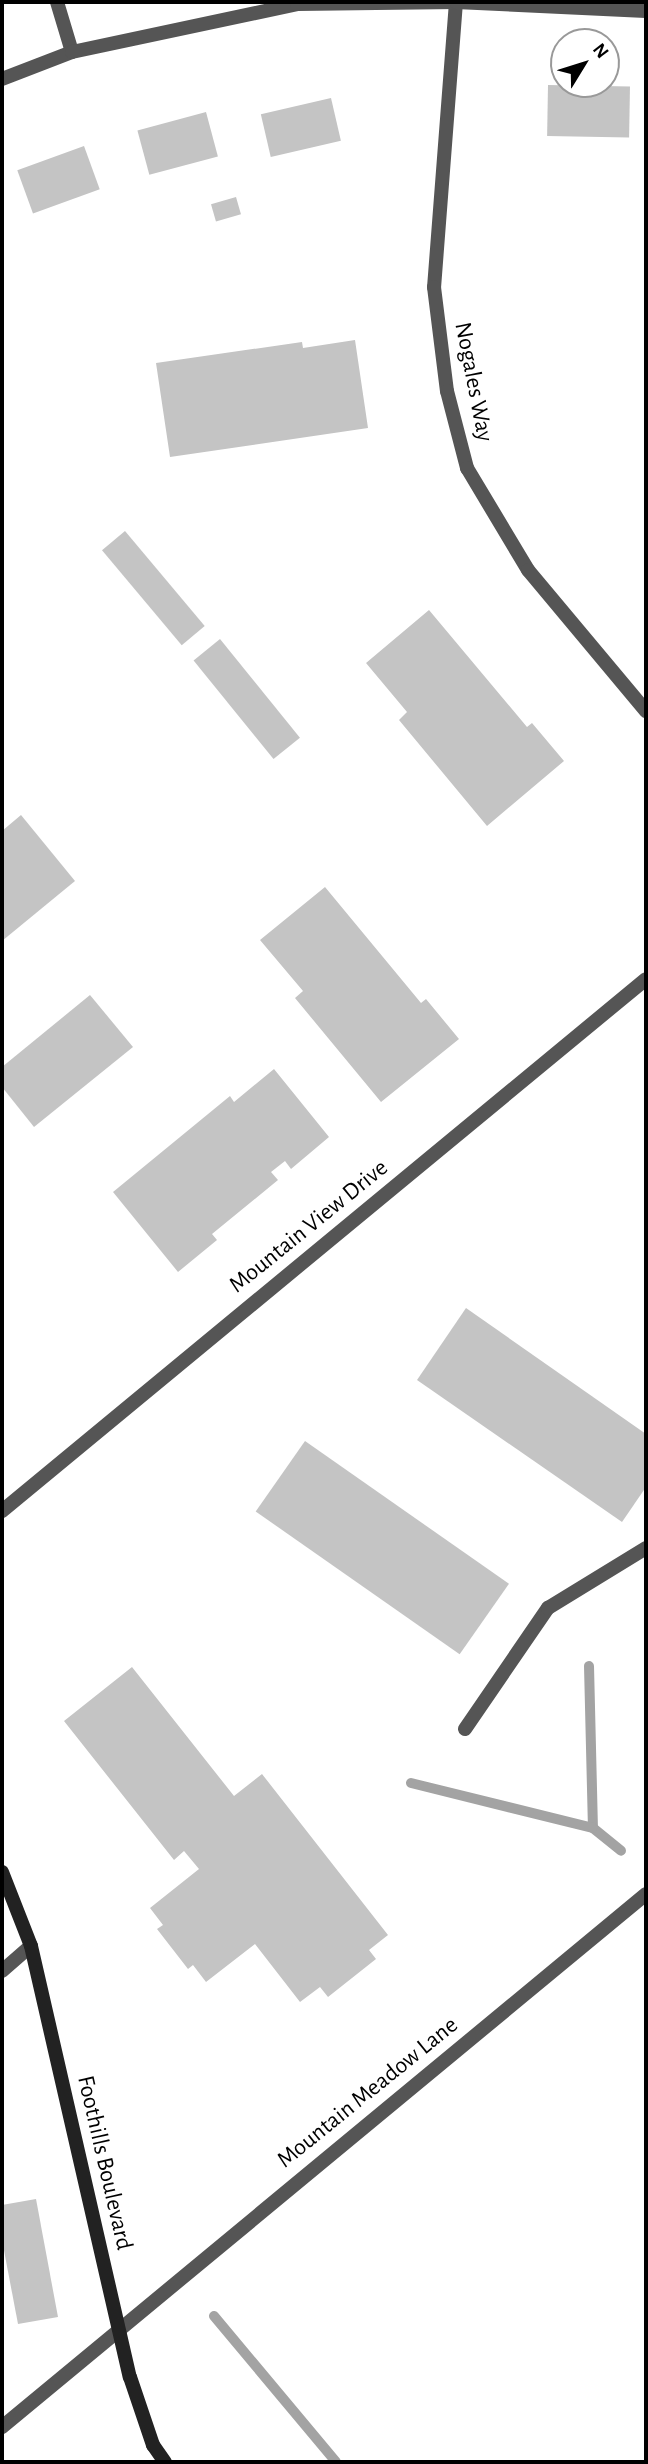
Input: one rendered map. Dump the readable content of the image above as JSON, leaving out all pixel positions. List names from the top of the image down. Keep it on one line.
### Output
{"streets":{"street":["Nogales Way","Mountain View Drive","Mountain Meadow Lane","Foothills Boulevard"]},"crossings":[["Mountain Meadow Lane","Foothills Boulevard"]],"north":"top right"}
